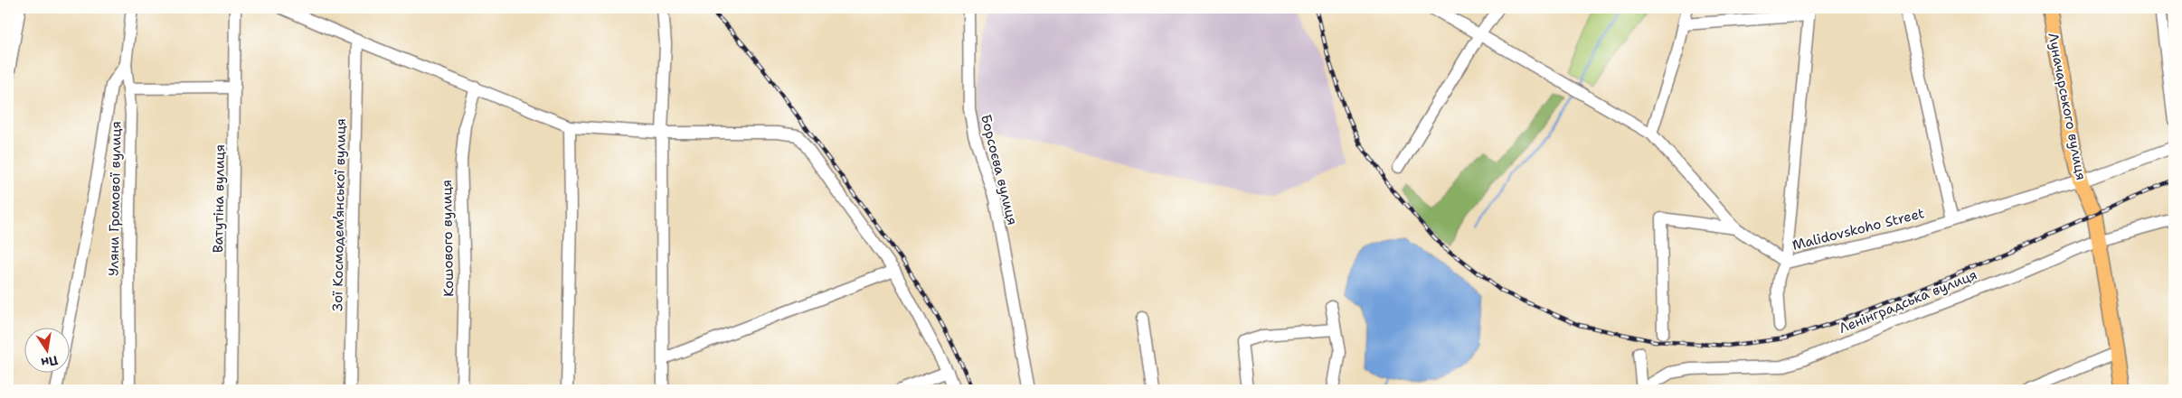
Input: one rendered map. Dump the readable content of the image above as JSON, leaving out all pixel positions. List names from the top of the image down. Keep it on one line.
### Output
{"streets":{"main road":["Луначарського вулиця"],"street":["Борсоєва вулиця","Уляни Громової вулиця","Ватутіна вулиця","Зої Космодем’янської вулиця","Malidovskoho Street","Кошового вулиця","Ленінградська вулиця"]},"crossings":[["Луначарського вулиця","Malidovskoho Street"],["Луначарського вулиця","Ленінградська вулиця"]],"north":"bottom"}
